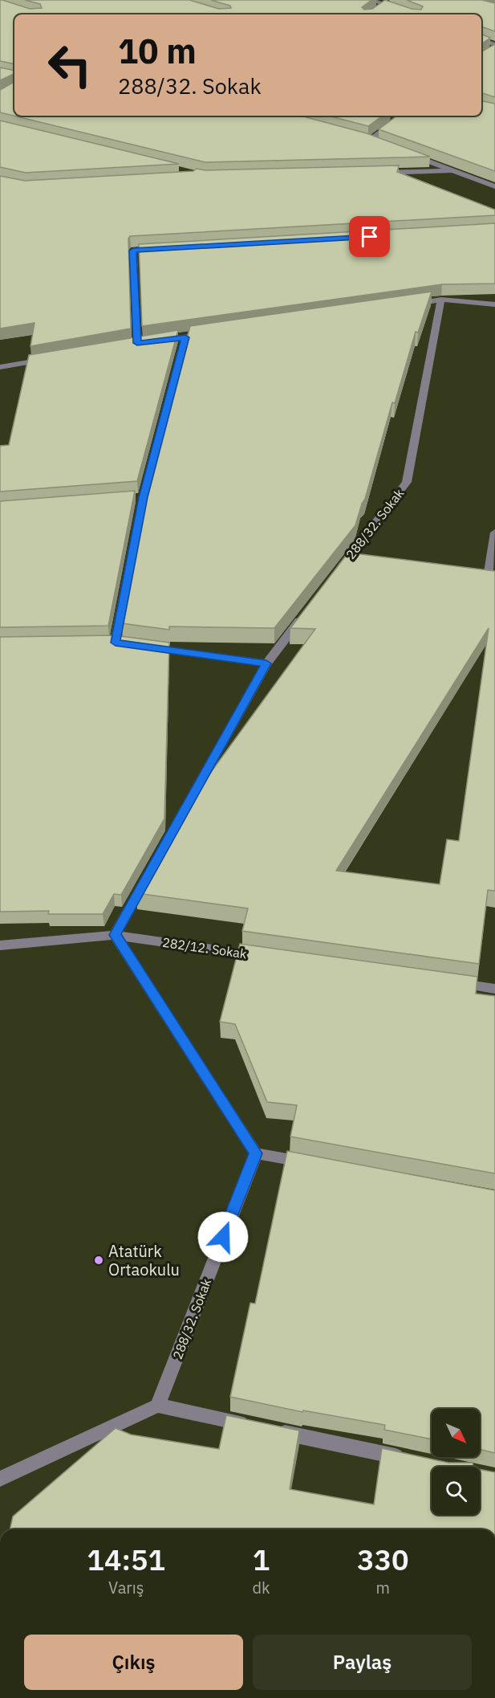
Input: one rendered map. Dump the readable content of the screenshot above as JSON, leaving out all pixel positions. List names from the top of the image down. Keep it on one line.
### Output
{"streets":{"street":["288/32. Sokak","282/12. Sokak"]},"places":["Atatürk Ortaokulu"],"north":"bottom right","page":{"turn":["10 m","288/32. Sokak"],"eta":["14:51","Varış","1","dk","330","m"],"buttons":["Çıkış","Paylaş"]}}
